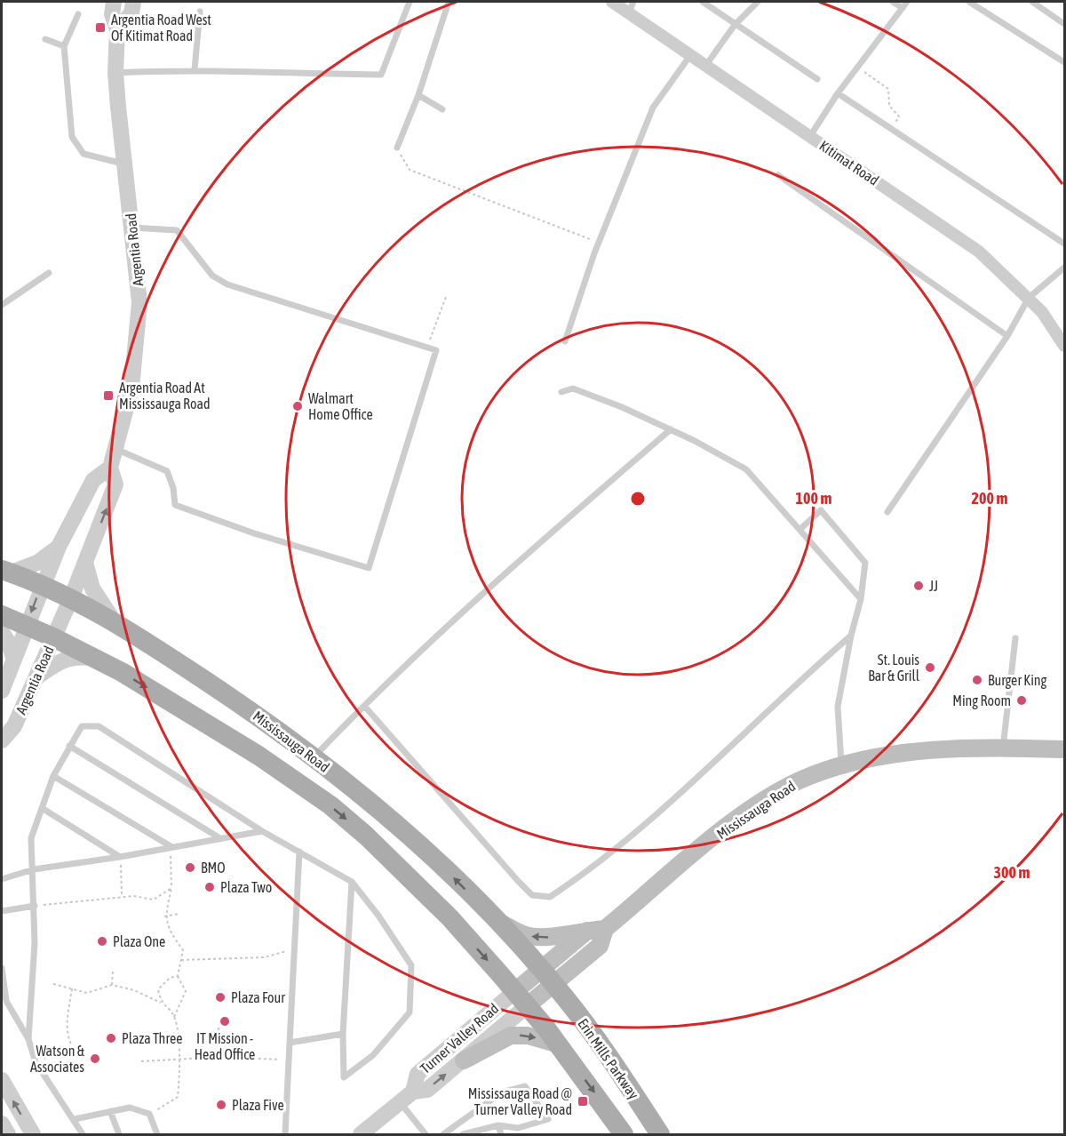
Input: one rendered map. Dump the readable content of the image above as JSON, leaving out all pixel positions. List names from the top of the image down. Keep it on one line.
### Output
{"streets":{"main road":["Mississauga Road","Erin Mills Parkway"],"street":["Kitimat Road","Argentia Road","Turner Valley Road"]},"crossings":[["Argentia Road","Mississauga Road"],["Mississauga Road","Turner Valley Road"],["Mississauga Road","Erin Mills Parkway"],["Turner Valley Road","Erin Mills Parkway"]],"places":{"transit":["Argentia Road West Of Kitimat Road","Argentia Road At Mississauga Road","Mississauga Road @ Turner Valley Road"],"other":["Walmart Home Office","JJ","St. Louis Bar & Grill","Burger King","Ming Room","BMO","Plaza Two","Plaza One","Plaza Four","IT Mission - Head Office","Plaza Three","Watson & Associates","Plaza Five"]},"rings":["100 m","200 m","300 m"]}
